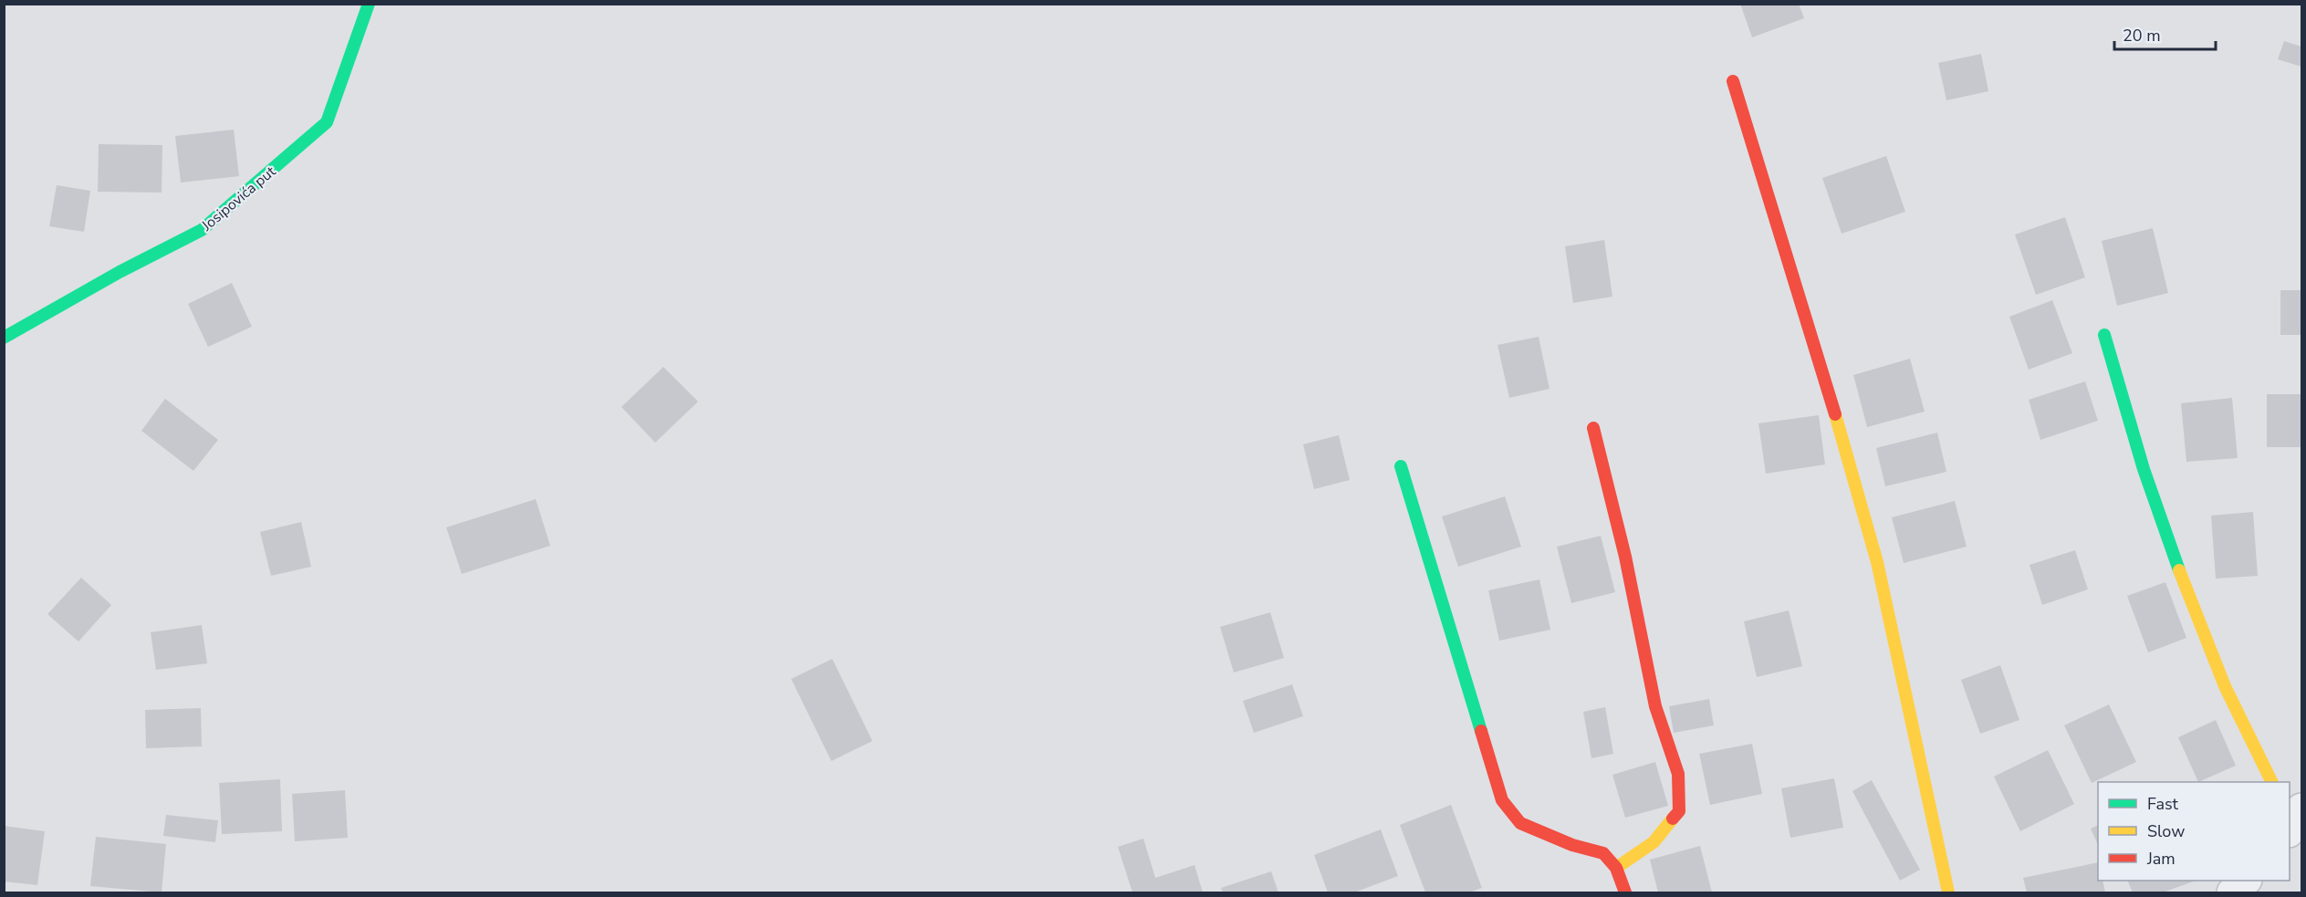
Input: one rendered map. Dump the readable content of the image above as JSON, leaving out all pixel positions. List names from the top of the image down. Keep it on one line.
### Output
{"streets":{"street":["Josipovića put"]},"legend":["Fast","Slow","Jam"],"scale_bar":"20 m"}
